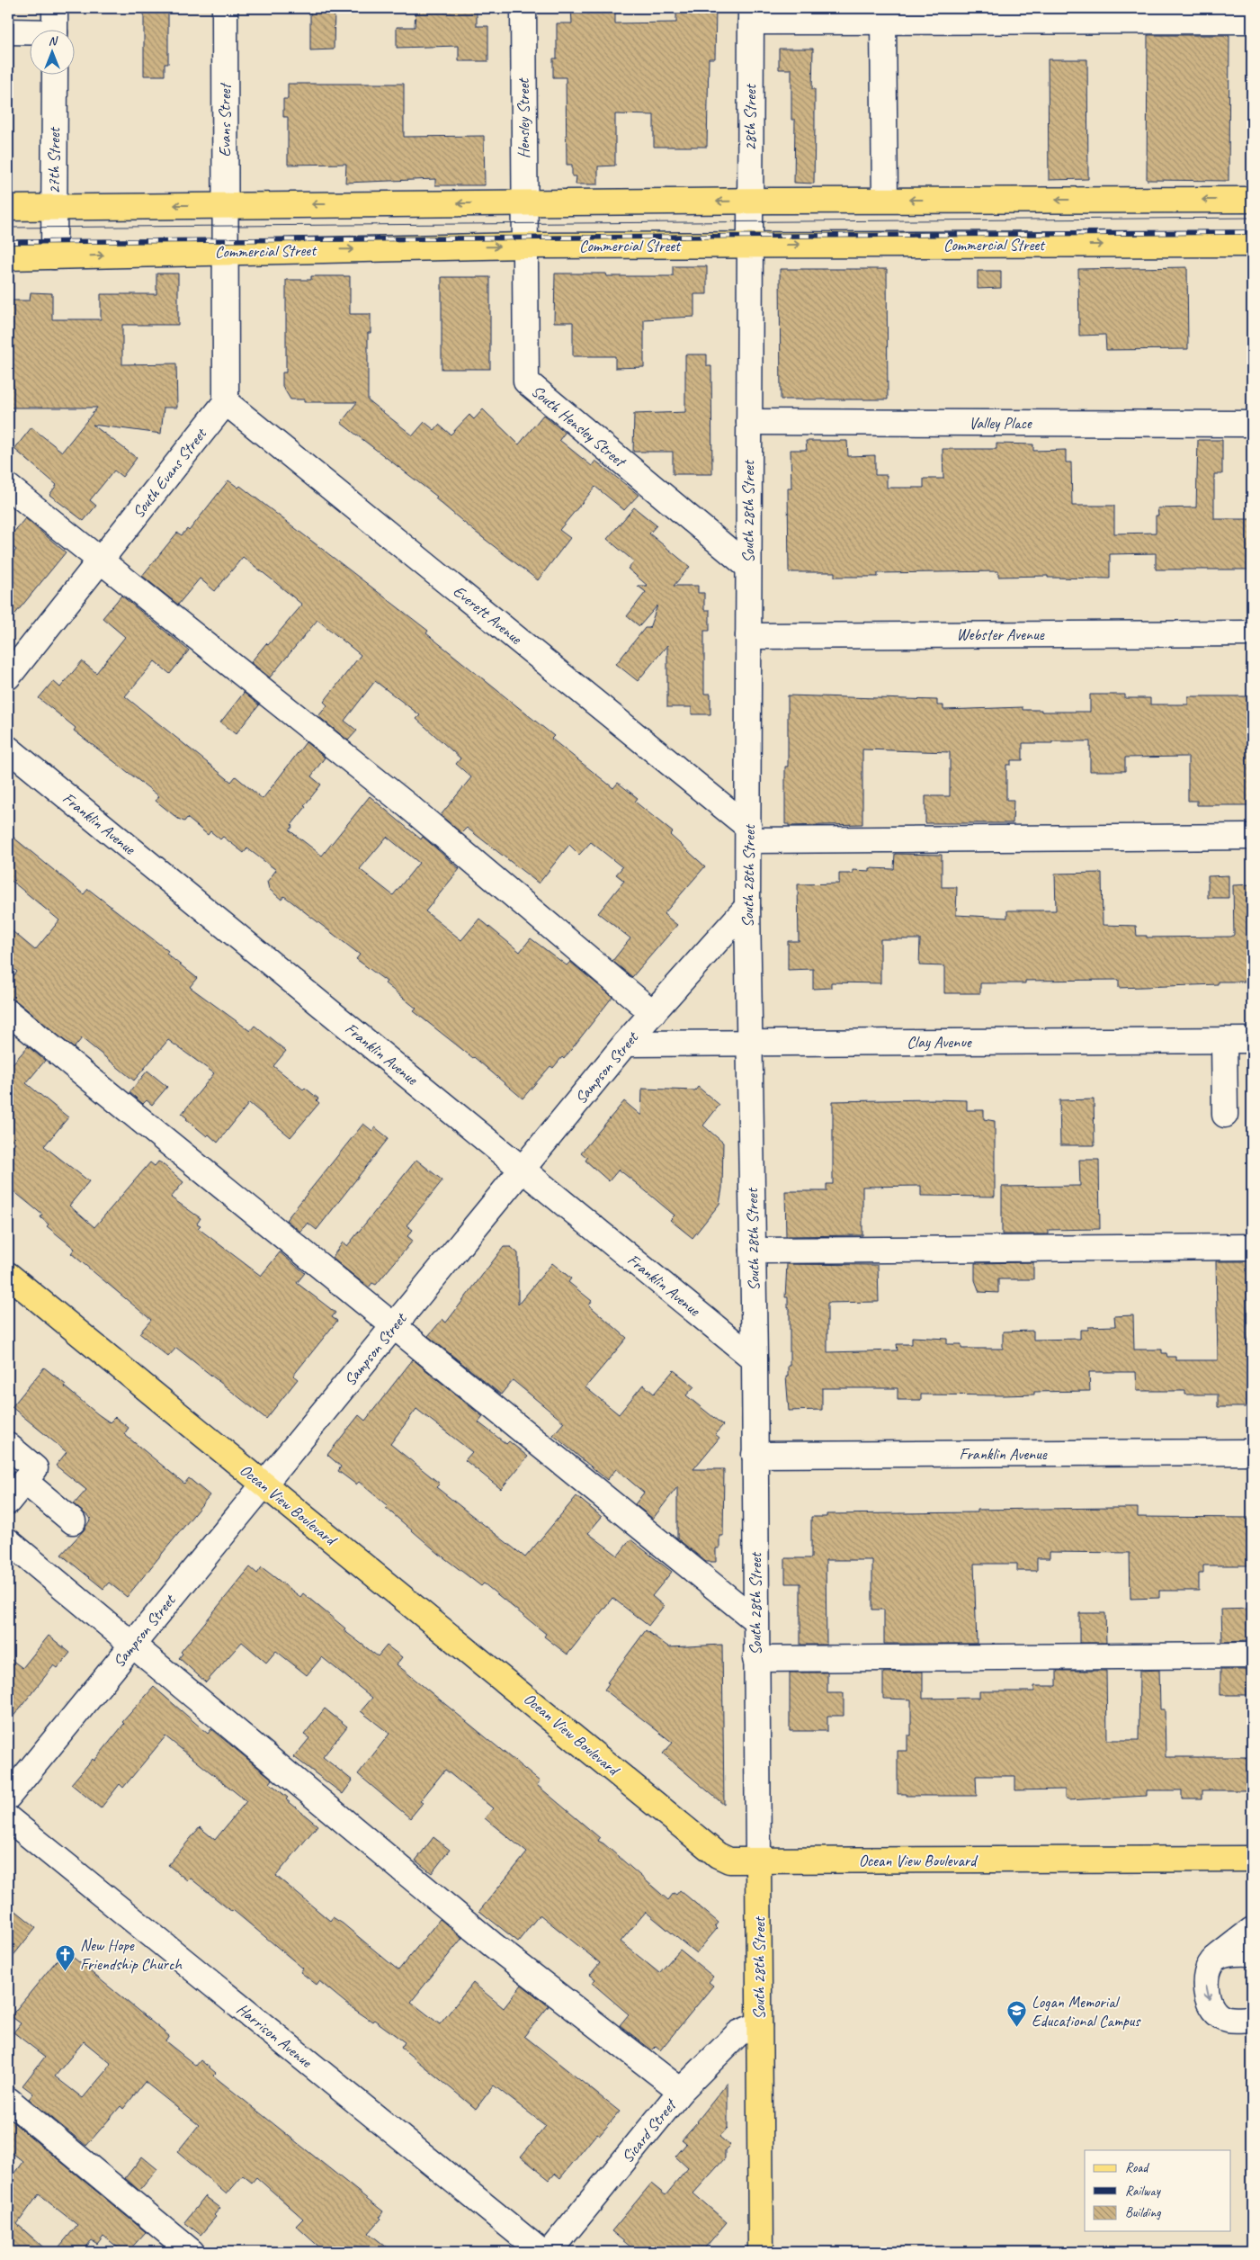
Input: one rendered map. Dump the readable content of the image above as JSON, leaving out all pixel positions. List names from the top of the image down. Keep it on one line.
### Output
{"streets":{"main road":["Commercial Street","South 28th Street","Ocean View Boulevard"],"street":["28th Street","Hensley Street","Evans Street","27th Street","Valley Place","South Hensley Street","South Evans Street","Everett Avenue","Webster Avenue","Franklin Avenue","Clay Avenue","Sampson Street","Harrison Avenue","Sicard Street"]},"crossings":[["28th Street","Commercial Street"],["28th Street","South 28th Street"],["Hensley Street","Commercial Street"],["Hensley Street","South Hensley Street"],["Evans Street","Commercial Street"],["27th Street","Commercial Street"],["Commercial Street","South Hensley Street"],["Commercial Street","South 28th Street"],["Valley Place","South 28th Street"],["South Hensley Street","South 28th Street"],["South Evans Street","Everett Avenue"],["South 28th Street","Everett Avenue"],["South 28th Street","Webster Avenue"],["South 28th Street","Franklin Avenue"],["South 28th Street","Clay Avenue"],["South 28th Street","Sampson Street"],["South 28th Street","Ocean View Boulevard"],["South 28th Street","Sicard Street"],["Franklin Avenue","Sampson Street"],["Clay Avenue","Sampson Street"],["Sampson Street","Ocean View Boulevard"]],"places":{"church":["New Hope Friendship Church"],"school or university":["Logan Memorial Educational Campus"]},"legend":["Road","Railway","Building"],"north":"top"}
